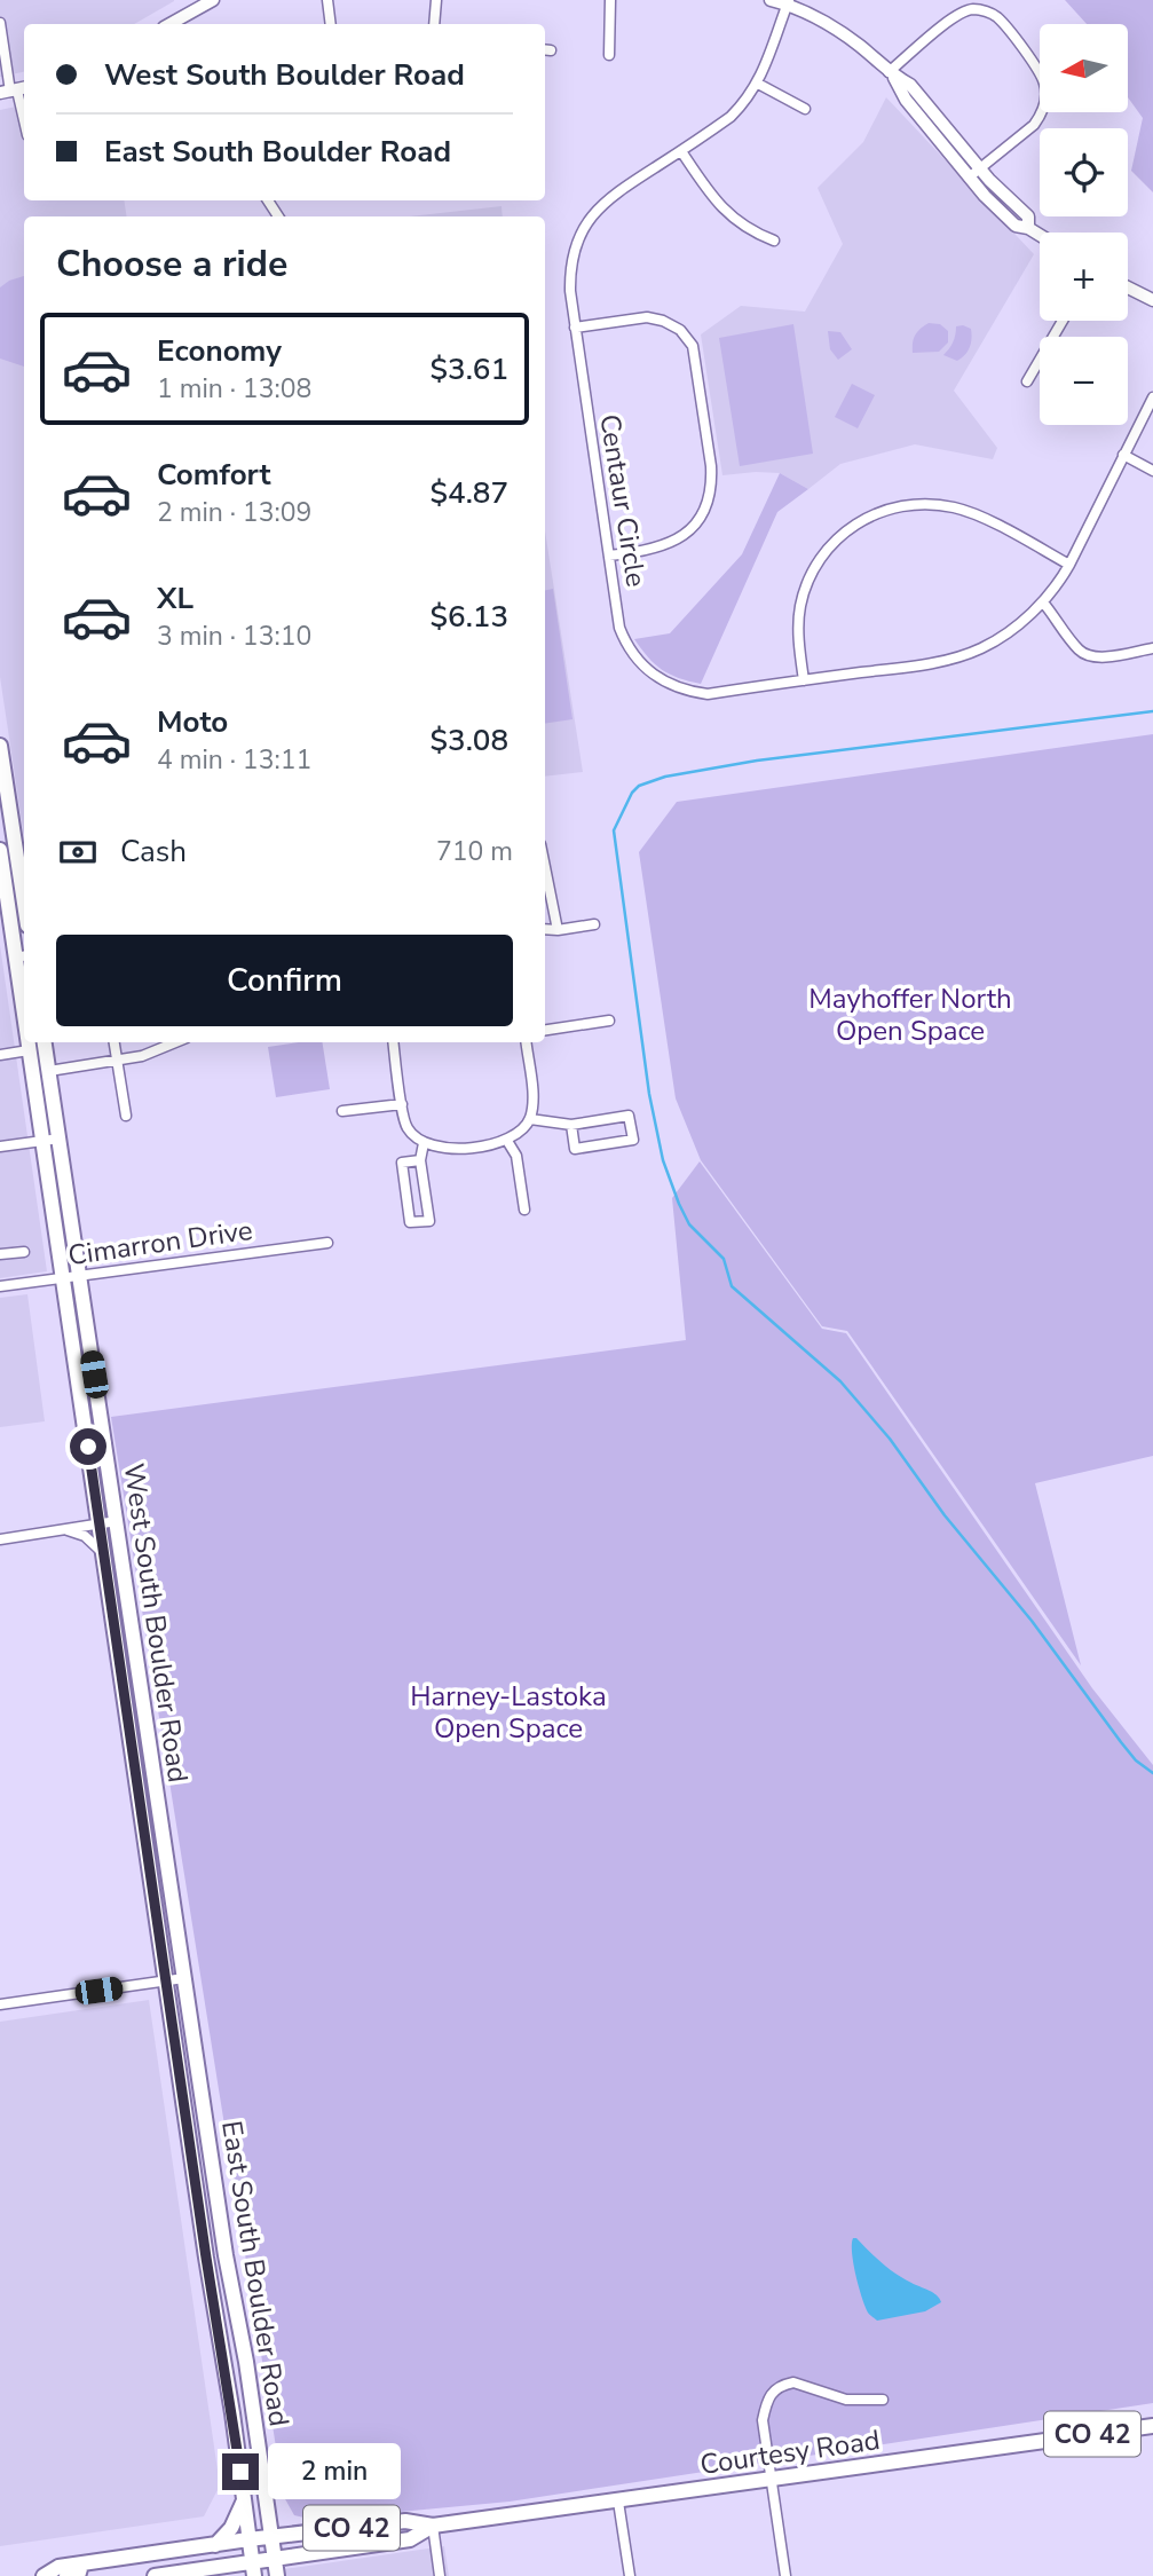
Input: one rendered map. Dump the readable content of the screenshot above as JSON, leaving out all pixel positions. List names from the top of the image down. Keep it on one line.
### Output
{"streets":{"main road":["West South Boulder Road","East South Boulder Road","CO 42","Courtesy Road"],"street":["Centaur Circle","Cimarron Drive"]},"crossings":[["Cimarron Drive","West South Boulder Road"],["West South Boulder Road","East South Boulder Road"],["East South Boulder Road","Courtesy Road"]],"parks":["Mayhoffer North Open Space","Harney-Lastoka Open Space"],"north":"left","page":{"map_buttons":["+","−"],"banner":["West South Boulder Road","East South Boulder Road"],"heading":"Choose a ride","list":[{"name":"Economy","note":"1 min · 13:08","value":"$3.61"},{"name":"Comfort","note":"2 min · 13:09","value":"$4.87"},{"name":"XL","note":"3 min · 13:10","value":"$6.13"},{"name":"Moto","note":"4 min · 13:11","value":"$3.08"}],"pay":["Cash","710 m"],"buttons":"Confirm","bubble":"2 min"}}
